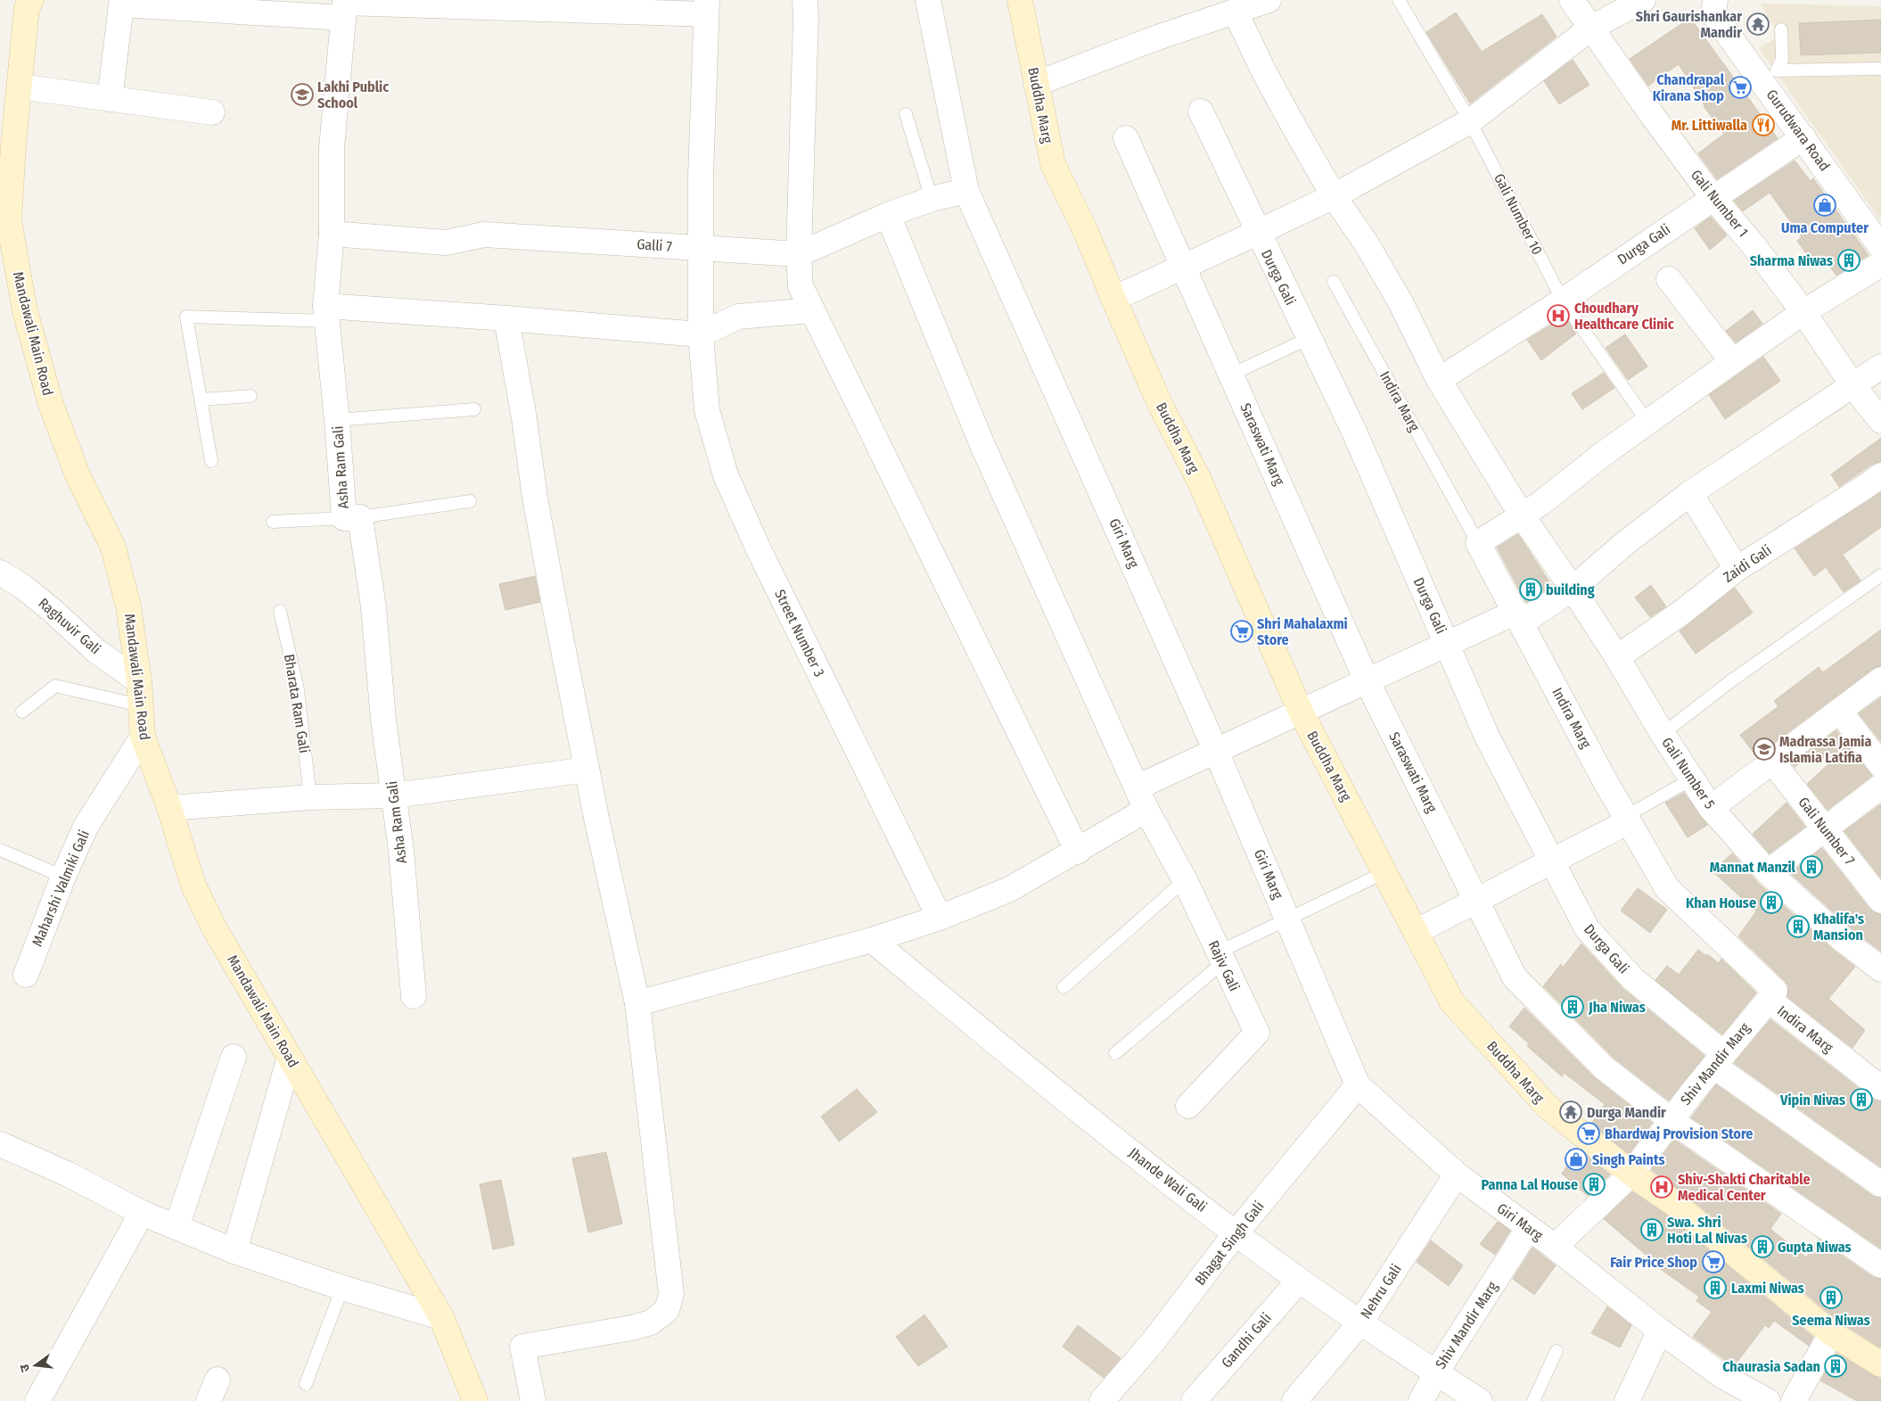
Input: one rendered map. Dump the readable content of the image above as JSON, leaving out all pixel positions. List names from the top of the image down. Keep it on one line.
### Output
{"streets":{"street":["Buddha Marg","Gurudwara Road","Gali Number 1","Durga Gali","Galli 7","Mandawali Main Road","Indira Marg","Saraswati Marg","Asha Ram Gali","Giri Marg","Zaidi Gali","Raghuvir Gali","Street Number 3","Gali Number 5","Gali Number 7","Maharshi Valmiki Gali","Rajiv Gali","Shiv Mandir Marg","Jhande Wali Gali","Bhagat Singh Gali","Nehru Gali","Gandhi Gali"],"lane":["Gali Number 10","Bharata Ram Gali"]},"crossings":[["Buddha Marg","Shiv Mandir Marg"],["Gurudwara Road","Durga Gali"],["Gali Number 1","Durga Gali"],["Gali Number 10","Durga Gali"],["Durga Gali","Gali Number 5"],["Durga Gali","Shiv Mandir Marg"],["Galli 7","Asha Ram Gali"],["Galli 7","Giri Marg"],["Galli 7","Street Number 3"],["Galli 7","Rajiv Gali"],["Mandawali Main Road","Raghuvir Gali"],["Mandawali Main Road","Maharshi Valmiki Gali"],["Indira Marg","Shiv Mandir Marg"],["Saraswati Marg","Shiv Mandir Marg"],["Giri Marg","Shiv Mandir Marg"],["Giri Marg","Bhagat Singh Gali"],["Giri Marg","Nehru Gali"],["Zaidi Gali","Gali Number 5"],["Shiv Mandir Marg","Jhande Wali Gali"],["Jhande Wali Gali","Bhagat Singh Gali"],["Jhande Wali Gali","Nehru Gali"],["Jhande Wali Gali","Gandhi Gali"]],"places":{"temple":["Shri Gaurishankar Mandir","Durga Mandir"],"supermarket":["Chandrapal Kirana Shop","Shri Mahalaxmi Store","Bhardwaj Provision Store","Fair Price Shop"],"school or university":["Lakhi Public School","Madrassa Jamia Islamia Latifia"],"restaurant":["Mr. Littiwalla"],"shop":["Uma Computer","Singh Paints"],"building":["Sharma Niwas","building","Mannat Manzil","Khan House","Khalifa's Mansion","Jha Niwas","Vipin Nivas","Panna Lal House","Swa. Shri Hoti Lal Nivas","Gupta Niwas","Laxmi Niwas","Seema Niwas","Chaurasia Sadan"],"hospital":["Choudhary Healthcare Clinic","Shiv-Shakti Charitable Medical Center"]},"north":"left"}
